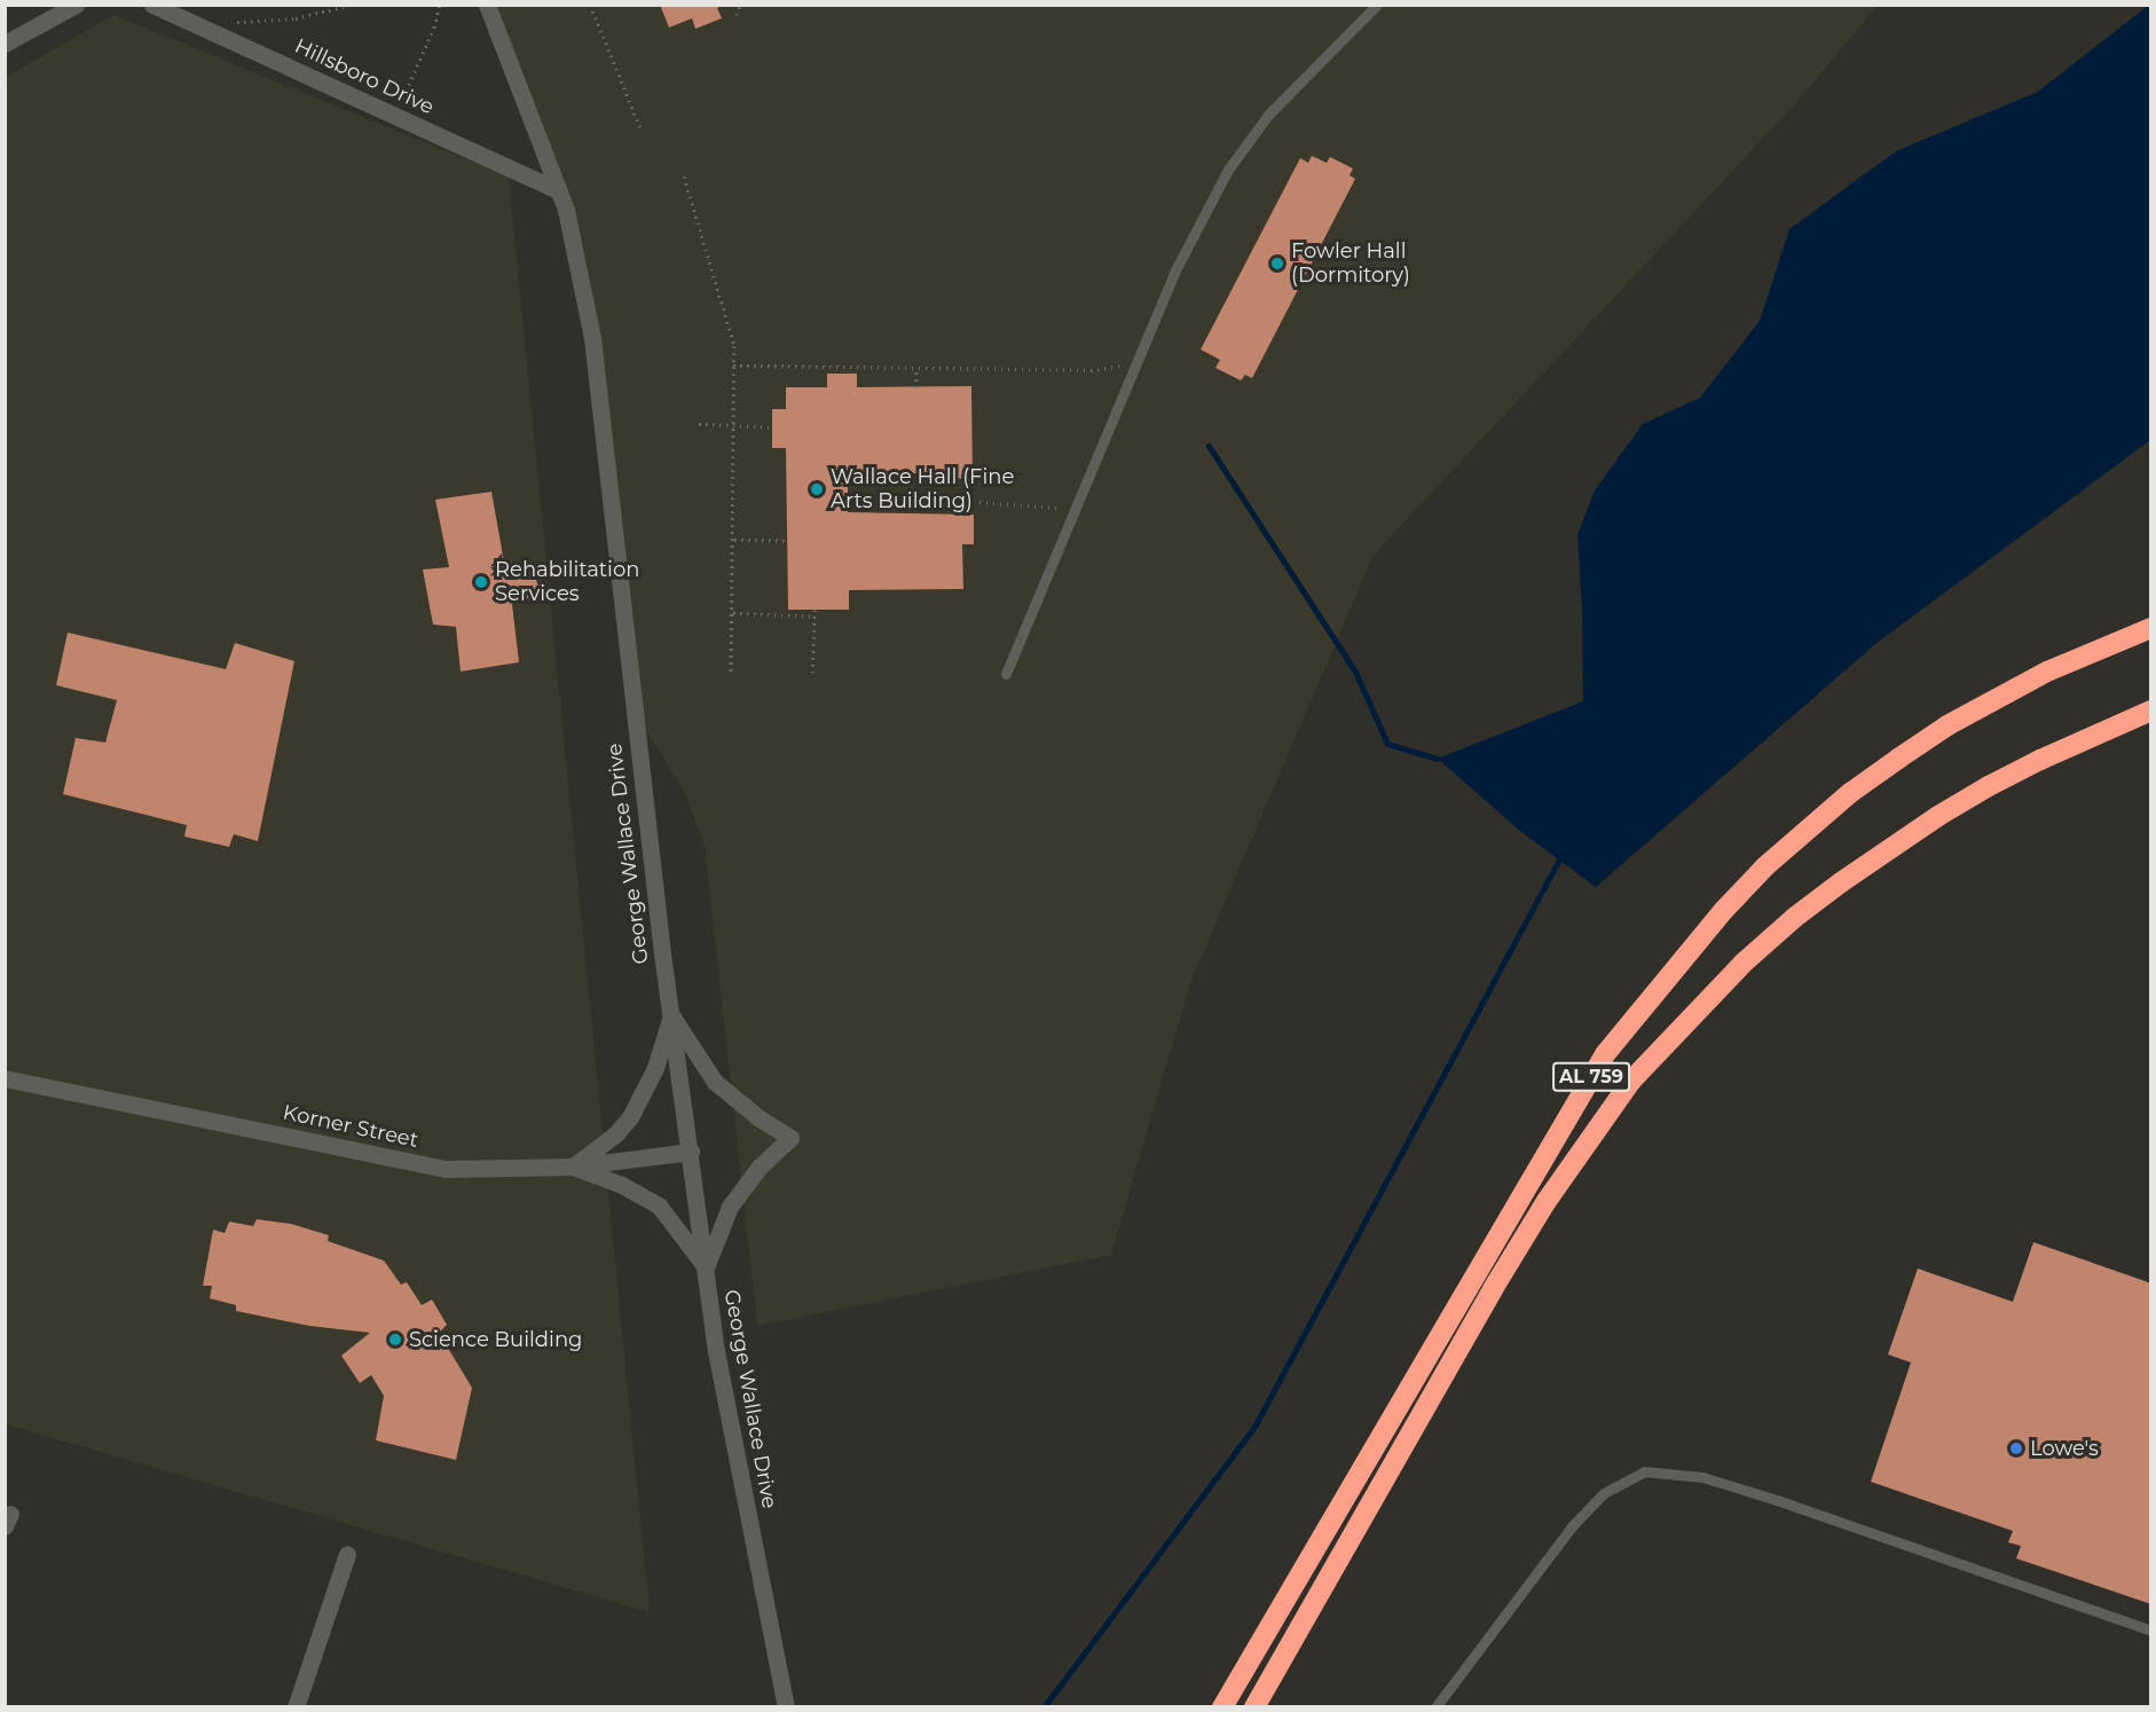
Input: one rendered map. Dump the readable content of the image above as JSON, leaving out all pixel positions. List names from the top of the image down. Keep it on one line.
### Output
{"streets":{"highway":["AL 759"],"street":["Hillsboro Drive","George Wallace Drive","Korner Street"]},"crossings":[["Hillsboro Drive","George Wallace Drive"],["George Wallace Drive","Korner Street"]],"places":["Fowler Hall (Dormitory)","Wallace Hall (Fine Arts Building)","Rehabilitation Services","Science Building","Lowe's"]}
